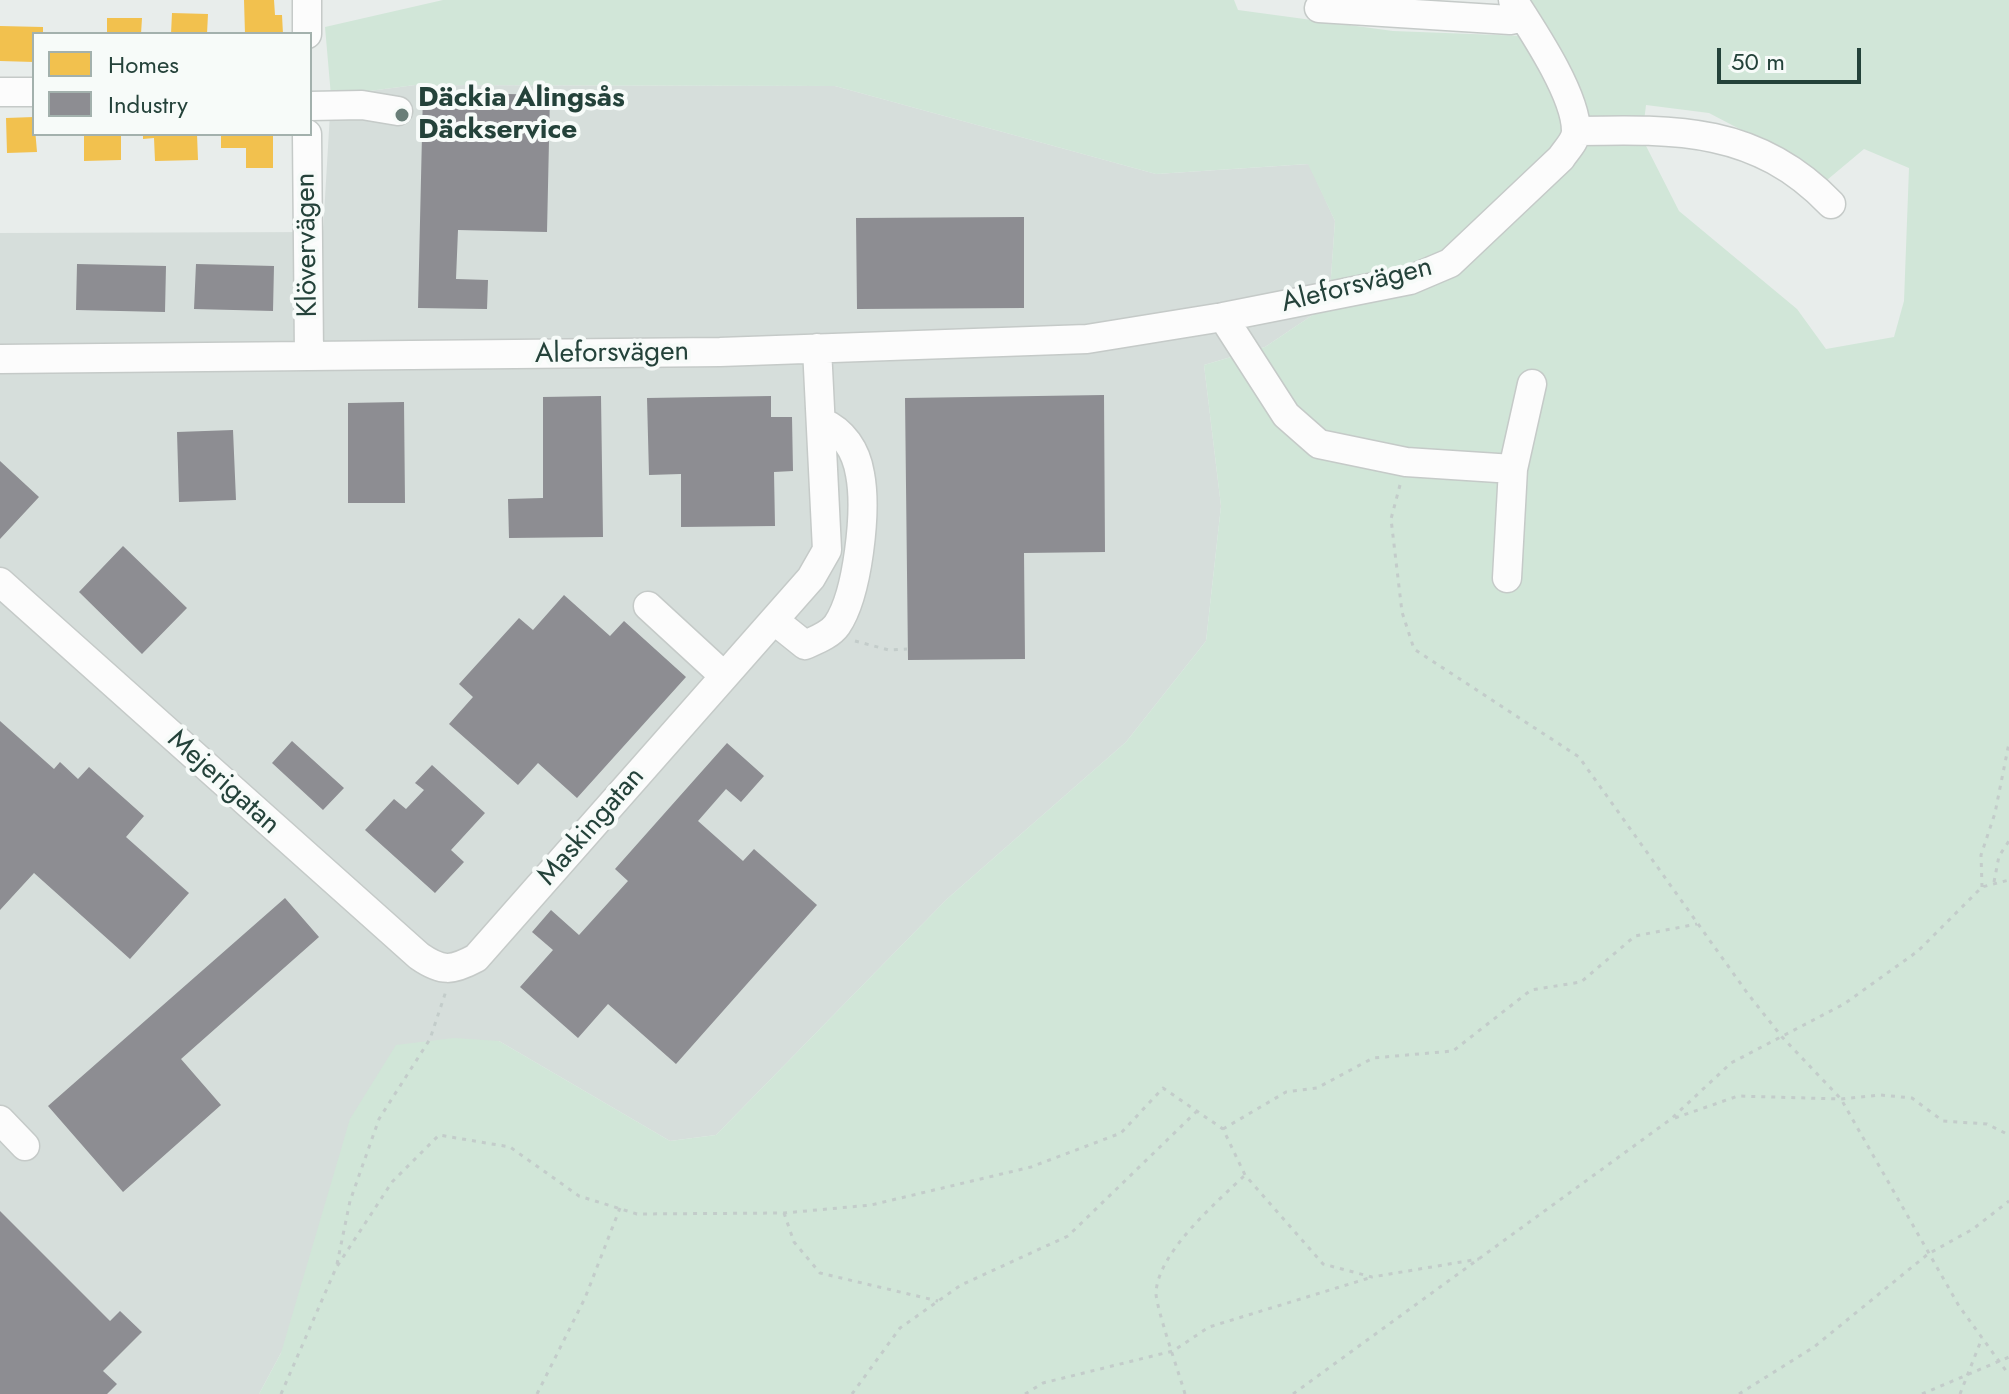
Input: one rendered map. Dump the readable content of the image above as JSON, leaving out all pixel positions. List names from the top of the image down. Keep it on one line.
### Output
{"streets":{"street":["Klövervägen","Aleforsvägen","Mejerigatan","Maskingatan"]},"crossings":[["Klövervägen","Aleforsvägen"],["Aleforsvägen","Maskingatan"],["Mejerigatan","Maskingatan"]],"places":["Däckia Alingsås Däckservice"],"legend":["Homes","Industry"],"scale_bar":"50 m"}
